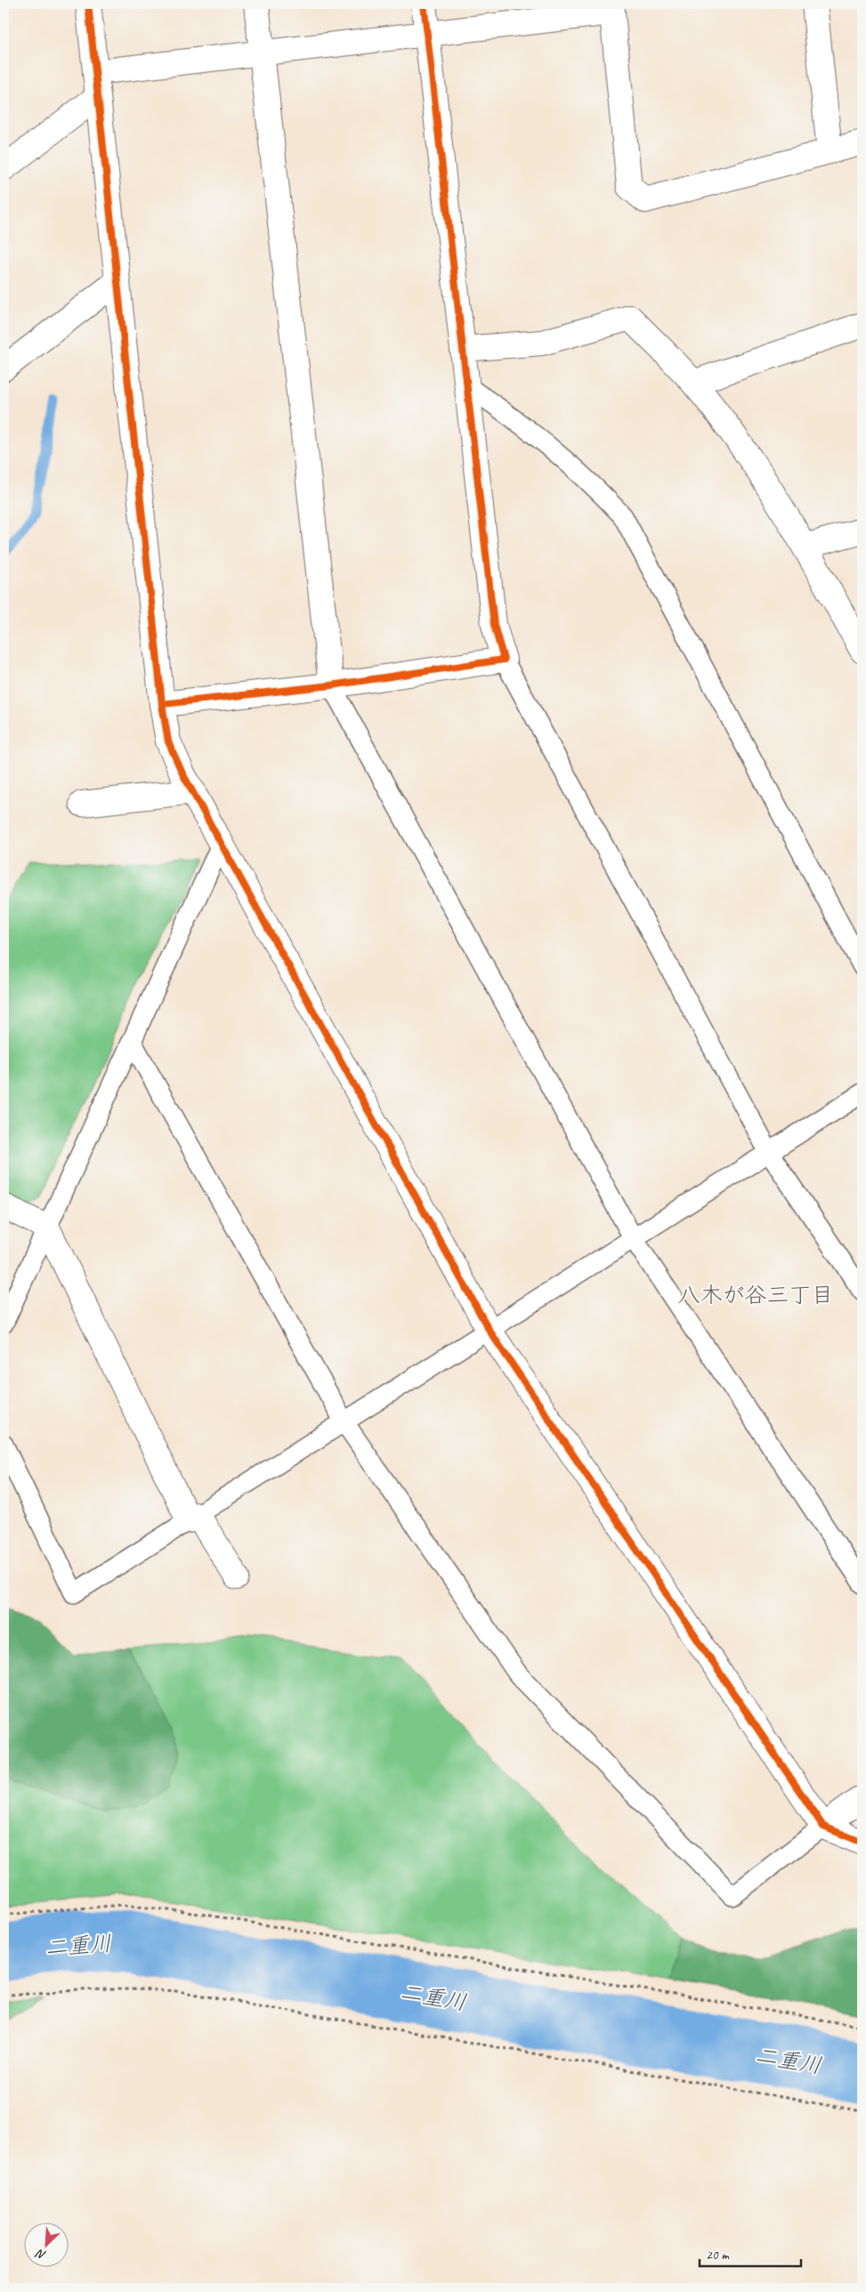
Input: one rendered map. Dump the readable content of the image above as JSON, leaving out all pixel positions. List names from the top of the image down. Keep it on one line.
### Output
{"districts":["八木が谷三丁目"],"water":["二重川"],"scale_bar":"20 m","north":"bottom left"}
